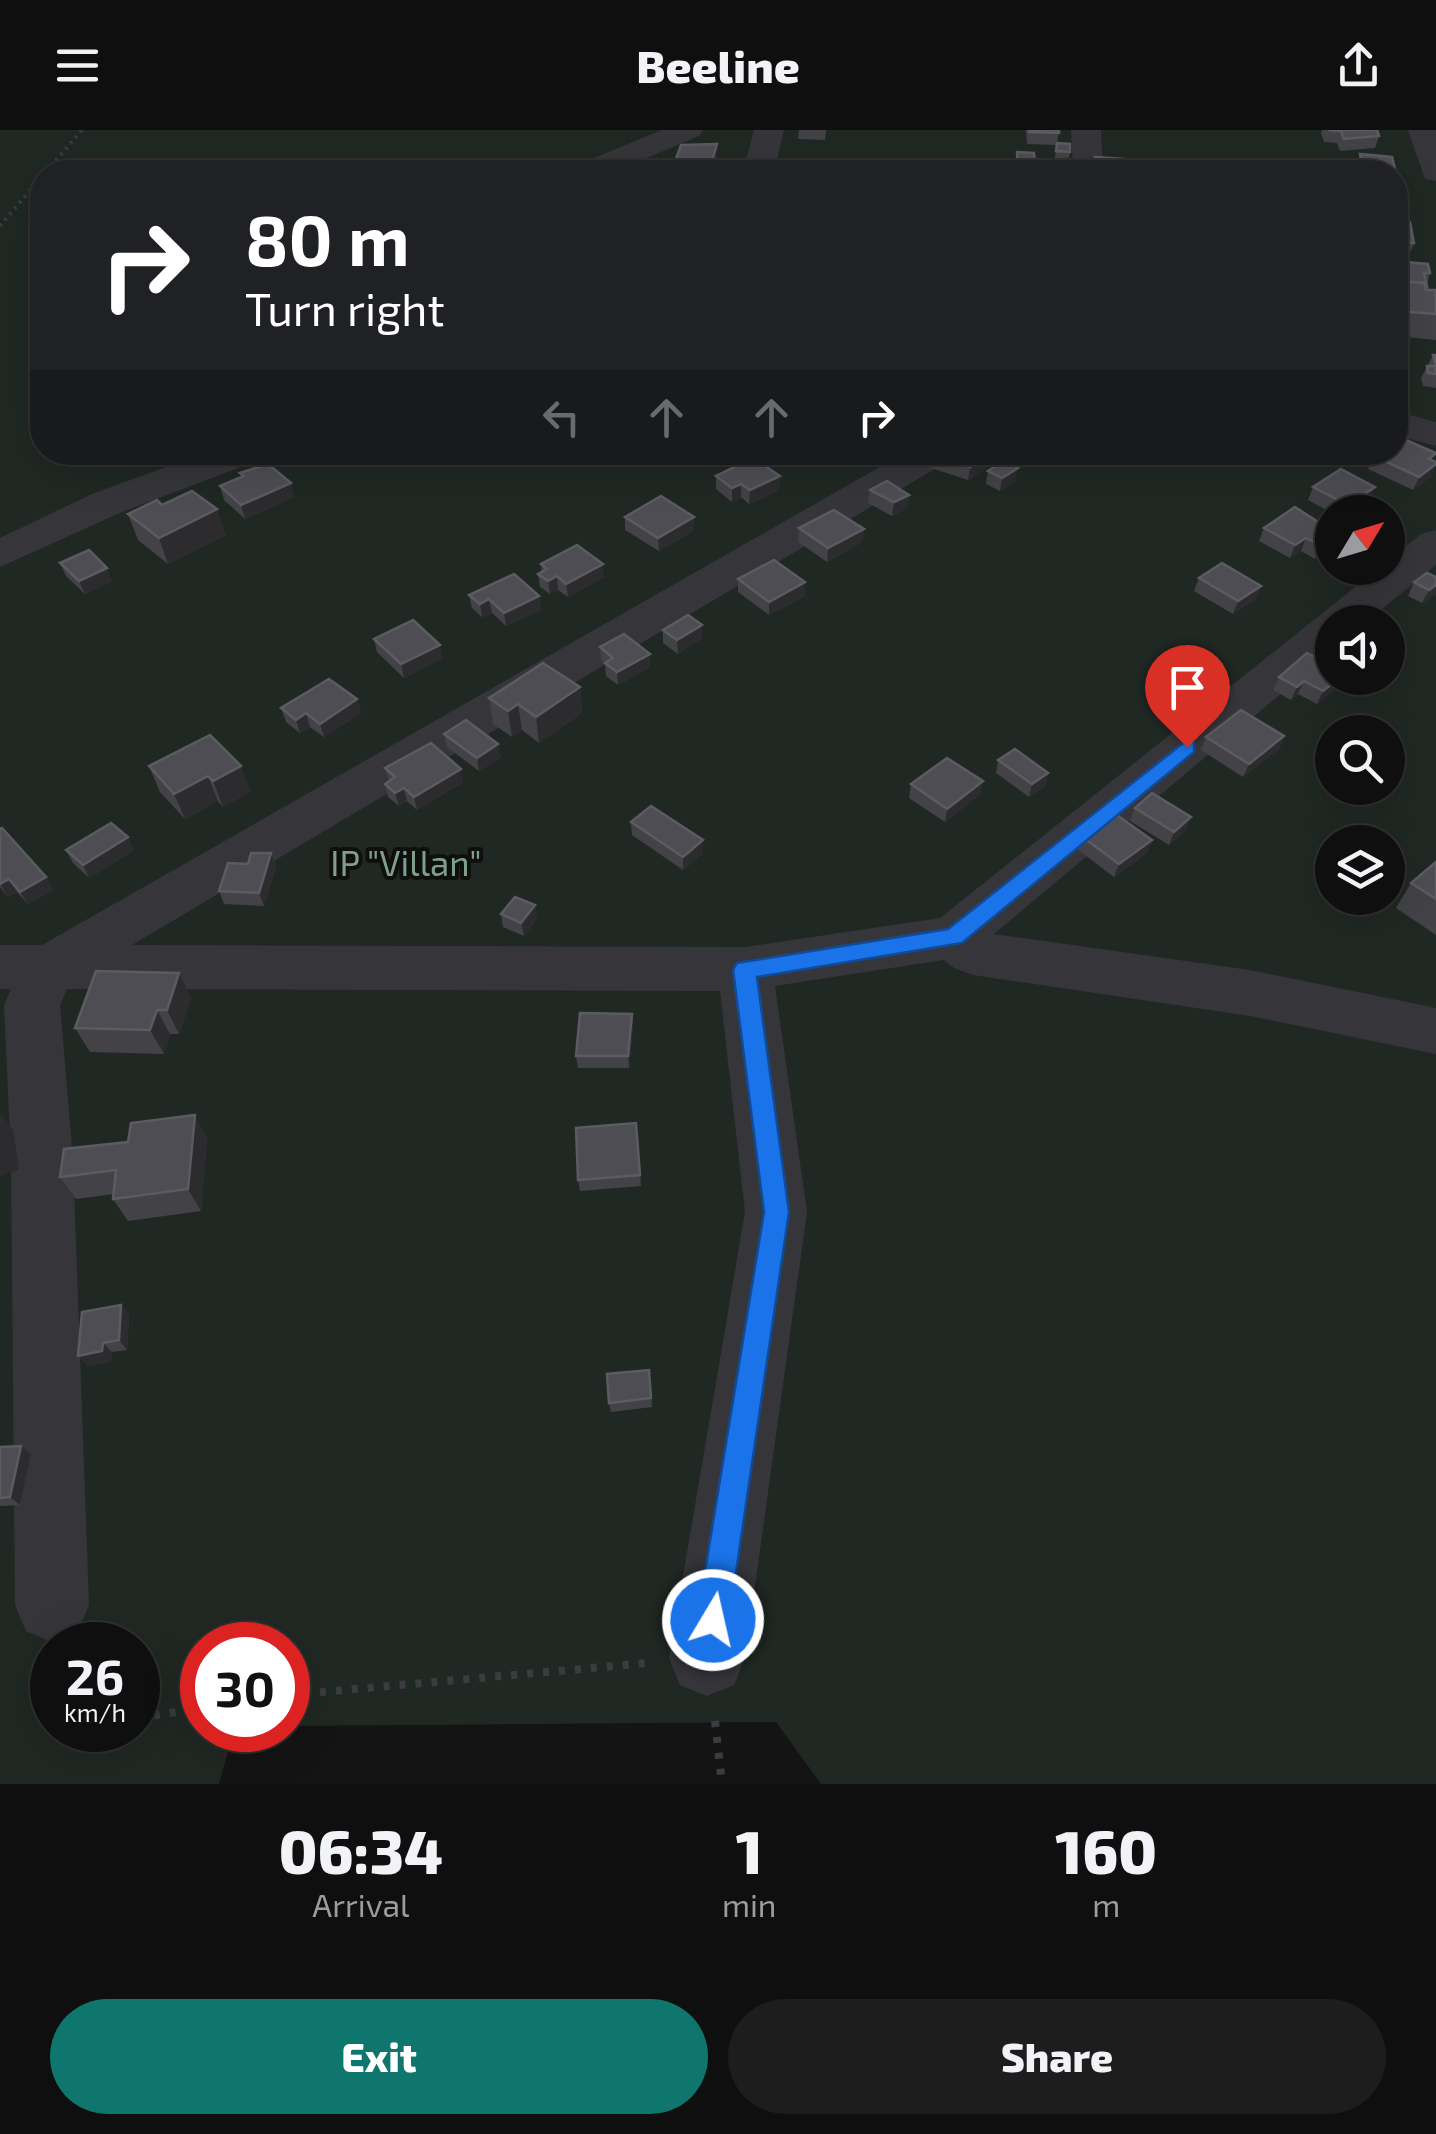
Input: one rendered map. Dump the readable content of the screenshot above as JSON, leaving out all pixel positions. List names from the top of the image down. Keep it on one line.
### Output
{"parks":["IP \"Villan\""],"north":"top right","page":{"header":"Beeline","turn":["80 m","Turn right"],"speed":"26 km/h","limit":"30","eta":["06:34","Arrival","1","min","160","m"],"buttons":["Exit","Share"]}}
